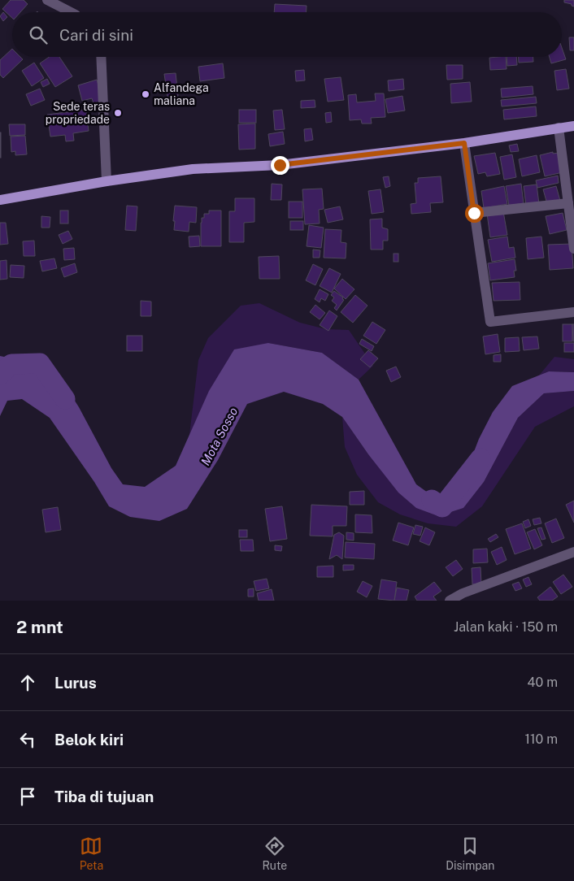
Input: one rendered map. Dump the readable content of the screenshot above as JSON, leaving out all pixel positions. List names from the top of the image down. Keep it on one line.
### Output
{"water":["Mota Sosso"],"places":["Alfandega maliana","Sede teras propriedade"],"page":{"search":"Cari di sini","heading":["2 mnt","Jalan kaki · 150 m"],"list":[["Lurus","40 m"],["Belok kiri","110 m"],"Tiba di tujuan"],"nav":["Peta","Rute","Disimpan"]}}
